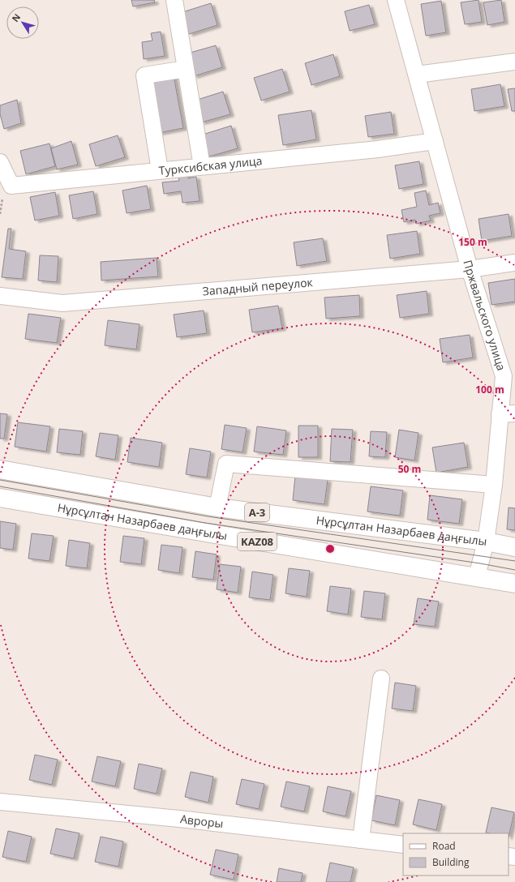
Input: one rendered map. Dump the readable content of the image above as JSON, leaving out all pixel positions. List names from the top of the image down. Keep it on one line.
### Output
{"streets":{"highway":["А-3","Нұрсұлтан Назарбаев даңғылы","KAZ08"],"street":["Турксибская улица","Западный переулок","Пржвальского улица","Авроры"]},"crossings":[["Турксибская улица","Пржвальского улица"],["Западный переулок","Пржвальского улица"],["Пржвальского улица","Нұрсұлтан Назарбаев даңғылы"]],"legend":["Road","Building"],"north":"top left","rings":["150 m","100 m","50 m"]}
